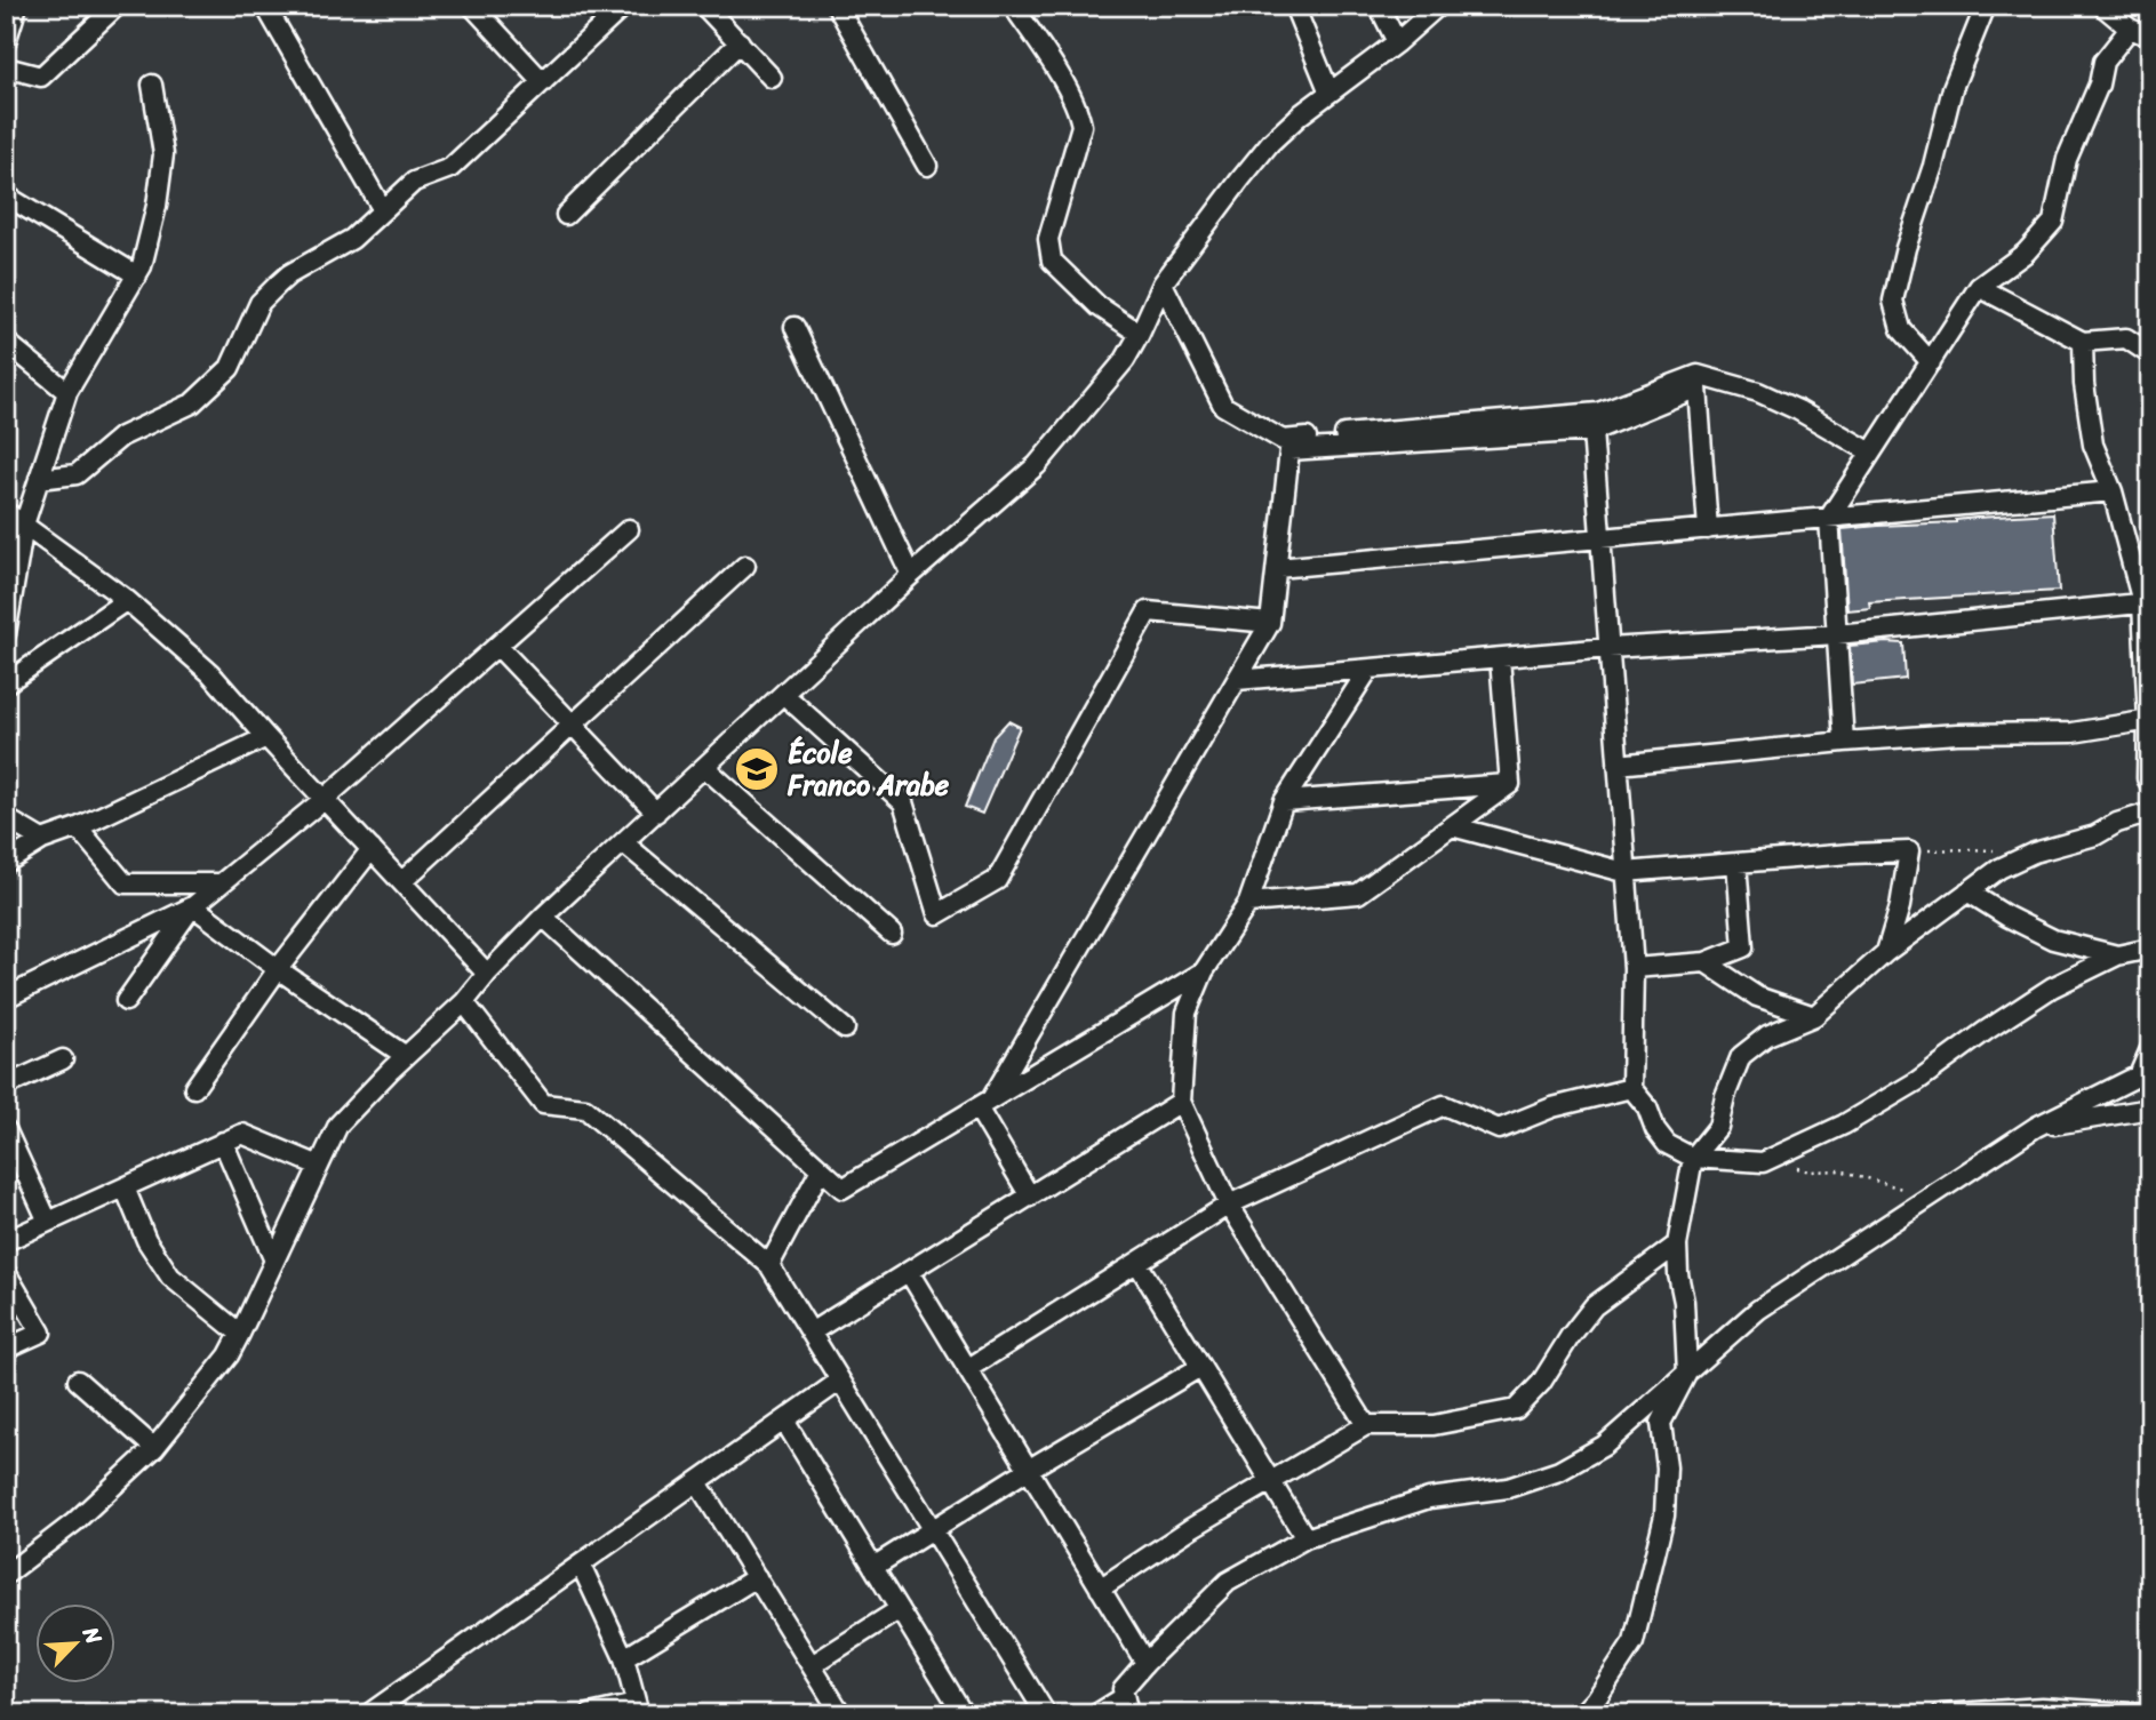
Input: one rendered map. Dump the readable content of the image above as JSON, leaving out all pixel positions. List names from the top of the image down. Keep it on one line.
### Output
{"places":{"school or university":["École Franco Arabe"]},"north":"top right"}
